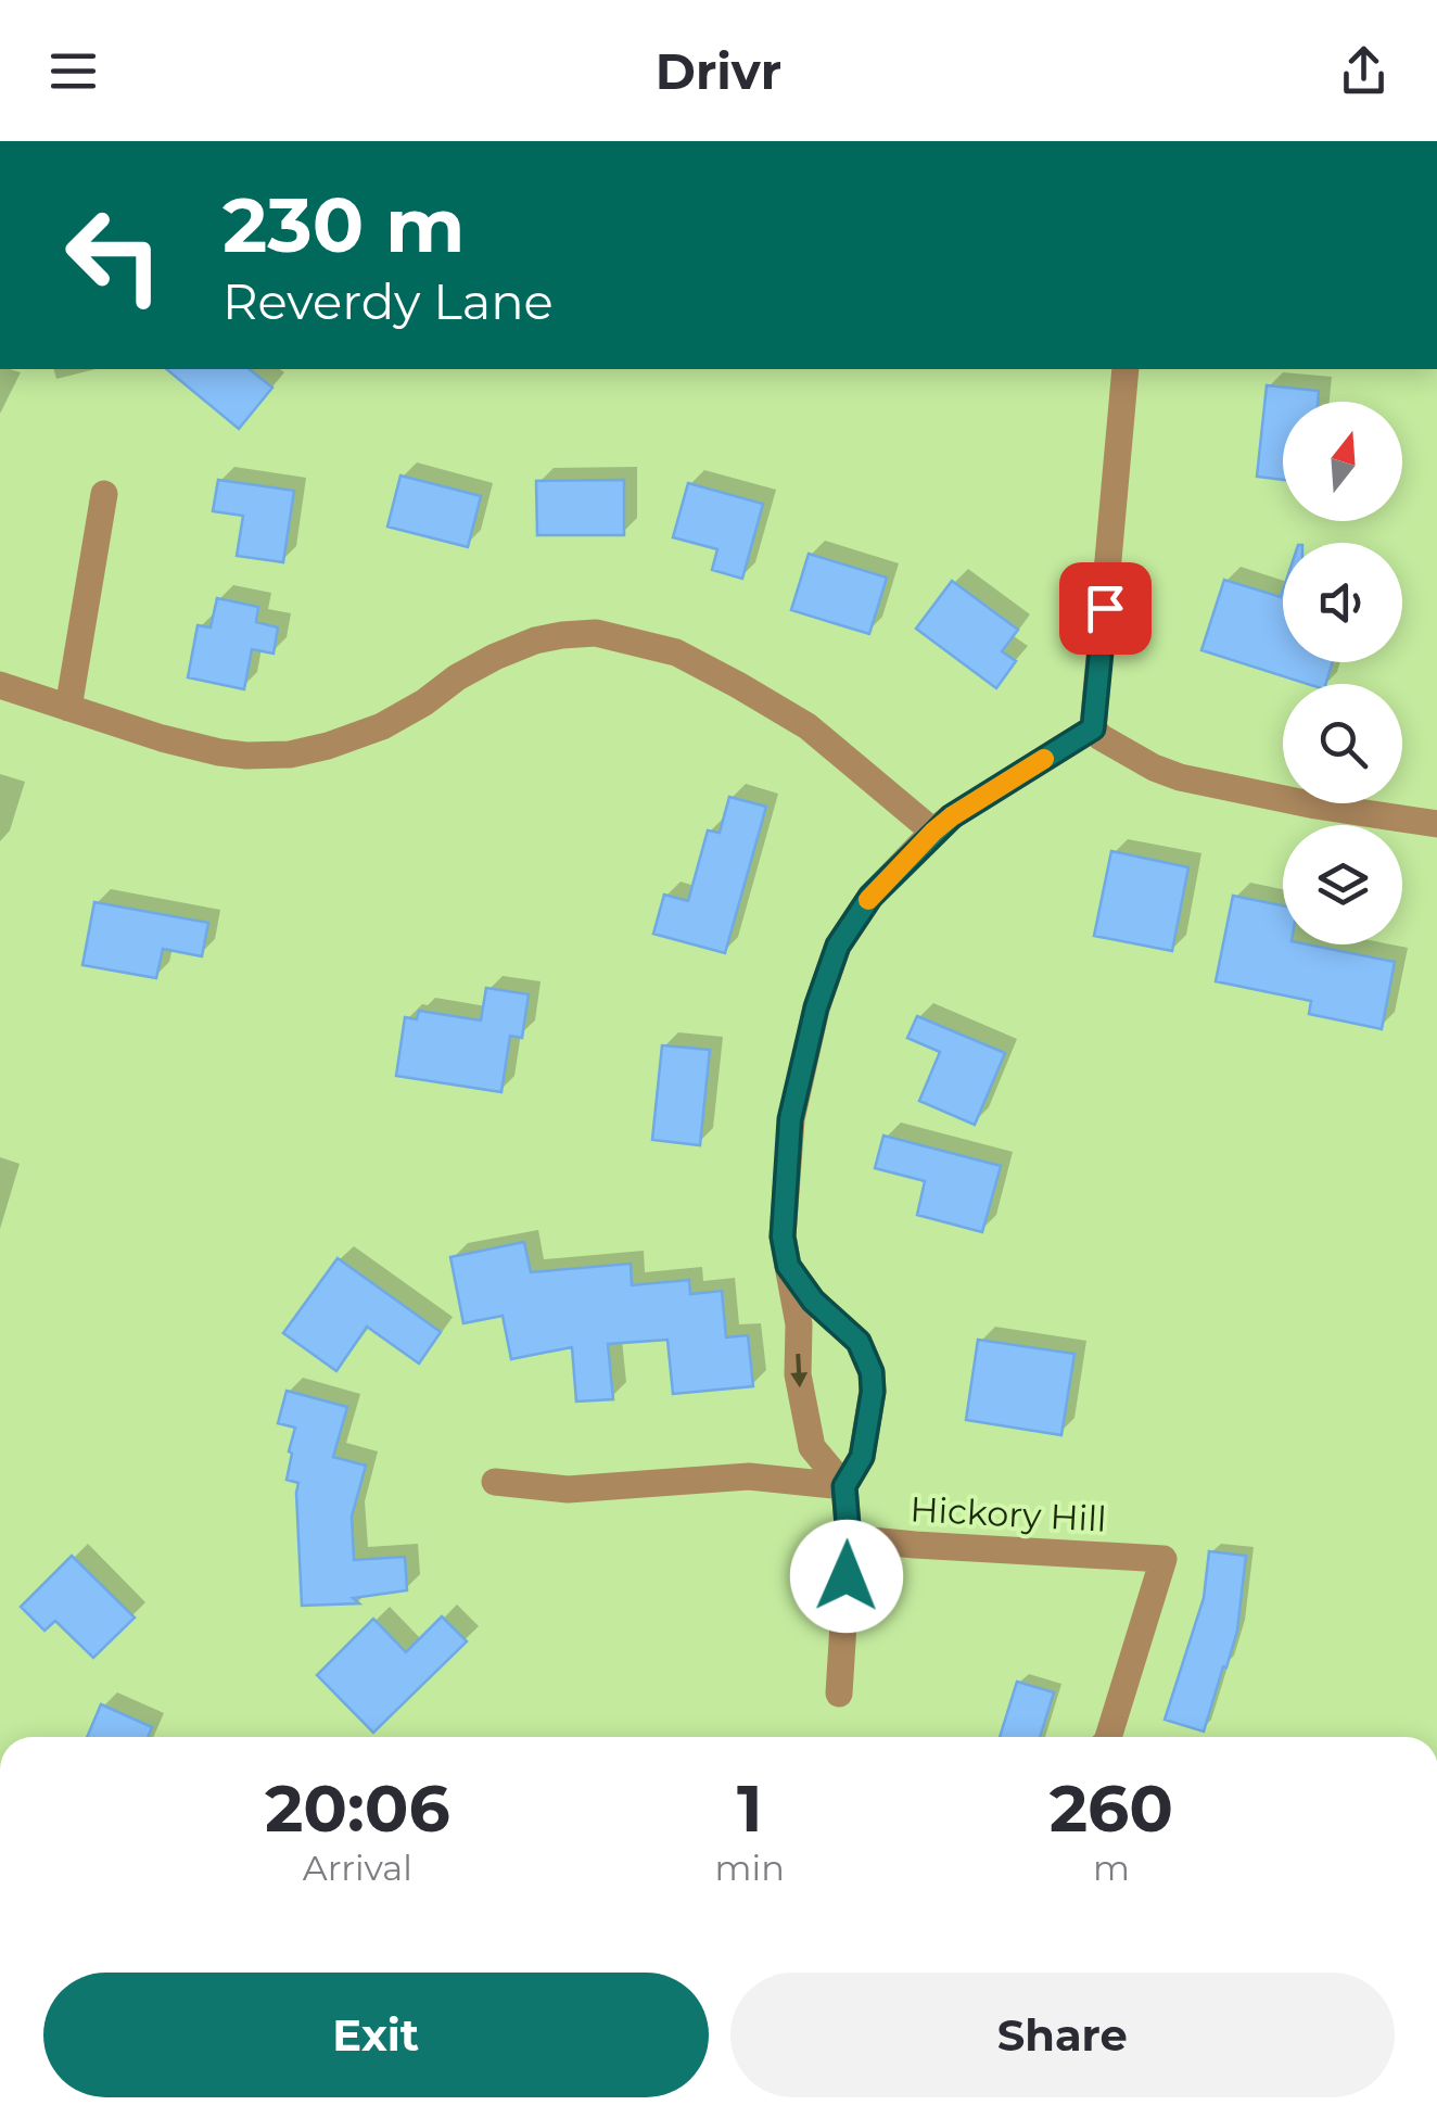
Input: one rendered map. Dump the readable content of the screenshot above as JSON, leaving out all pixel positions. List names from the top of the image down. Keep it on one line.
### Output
{"streets":{"street":["Hickory Hill"]},"north":"top","page":{"header":"Drivr","turn":["230 m","Reverdy Lane"],"eta":["20:06","Arrival","1","min","260","m"],"buttons":["Exit","Share"]}}
